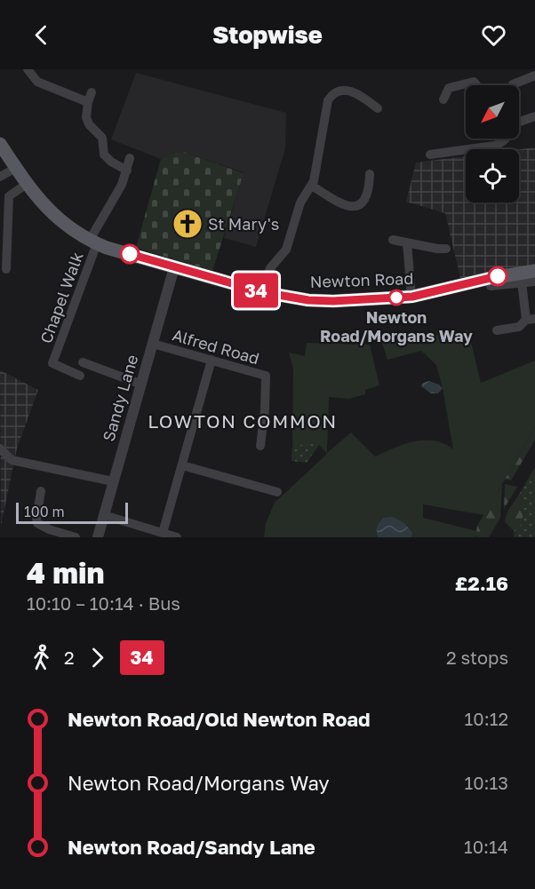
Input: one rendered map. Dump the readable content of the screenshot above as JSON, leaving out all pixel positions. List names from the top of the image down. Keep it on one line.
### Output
{"streets":{"main road":["Newton Road"],"street":["Chapel Walk","Alfred Road","Sandy Lane"]},"crossings":[["Newton Road","Chapel Walk"],["Newton Road","Sandy Lane"],["Alfred Road","Sandy Lane"]],"districts":["LOWTON COMMON"],"places":{"church":["St Mary's"],"other":["Newton Road/Morgans Way"]},"lines":["bus line 34"],"scale_bar":"100 m","north":"bottom left","page":{"header":"Stopwise","on_map":"34","scale":"100 m","heading":["4 min","10:10 – 10:14 · Bus","£2.16"],"legs":["2","34","2 stops"],"list":[{"name":"Newton Road/Old Newton Road","value":"10:12"},{"name":"Newton Road/Morgans Way","value":"10:13"},{"name":"Newton Road/Sandy Lane","value":"10:14"}]}}
